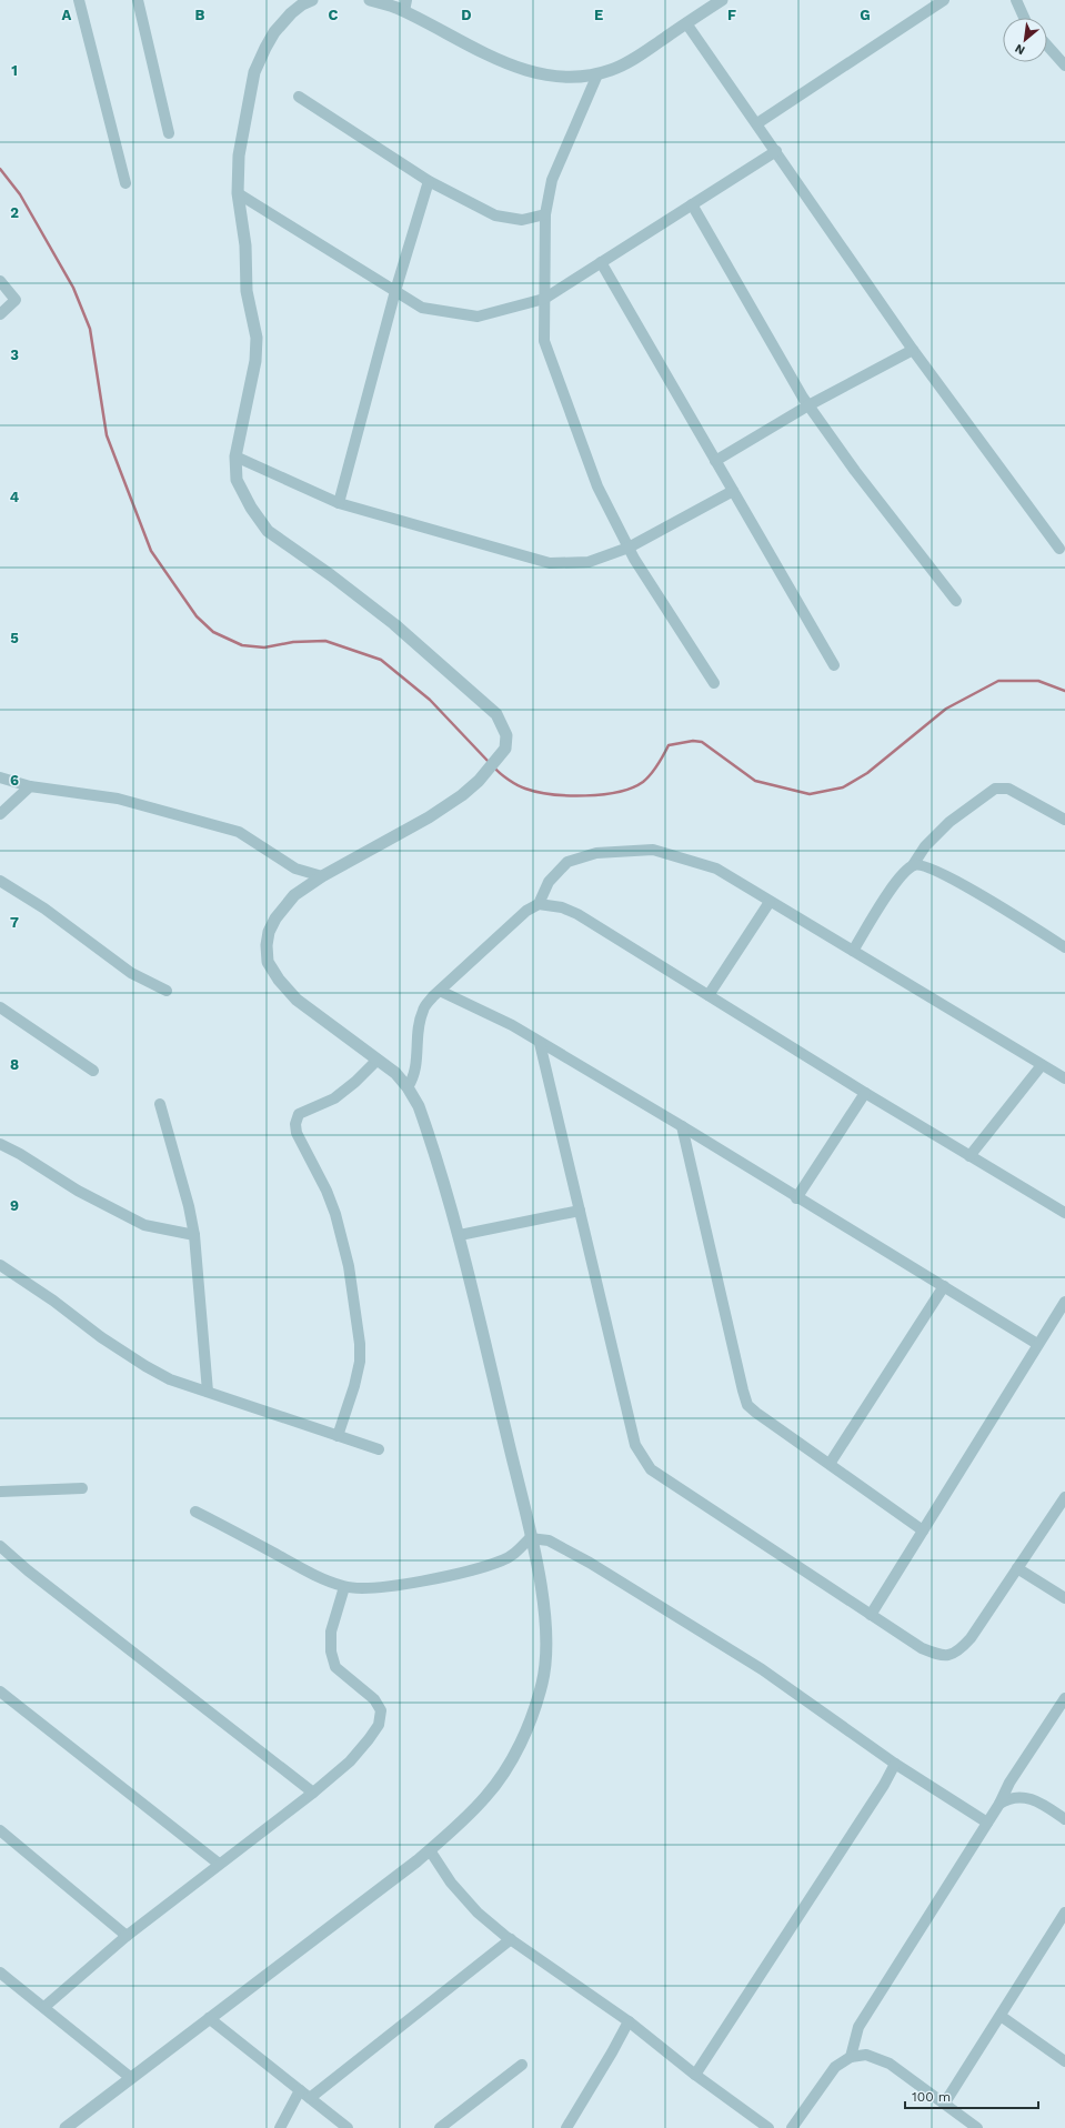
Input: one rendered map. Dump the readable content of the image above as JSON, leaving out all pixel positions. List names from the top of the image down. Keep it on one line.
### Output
{"scale_bar":"100 m","north":"bottom left","grid":{"columns":["A","B","C","D","E","F","G"],"rows":["1","2","3","4","5","6","7","8","9"]}}
